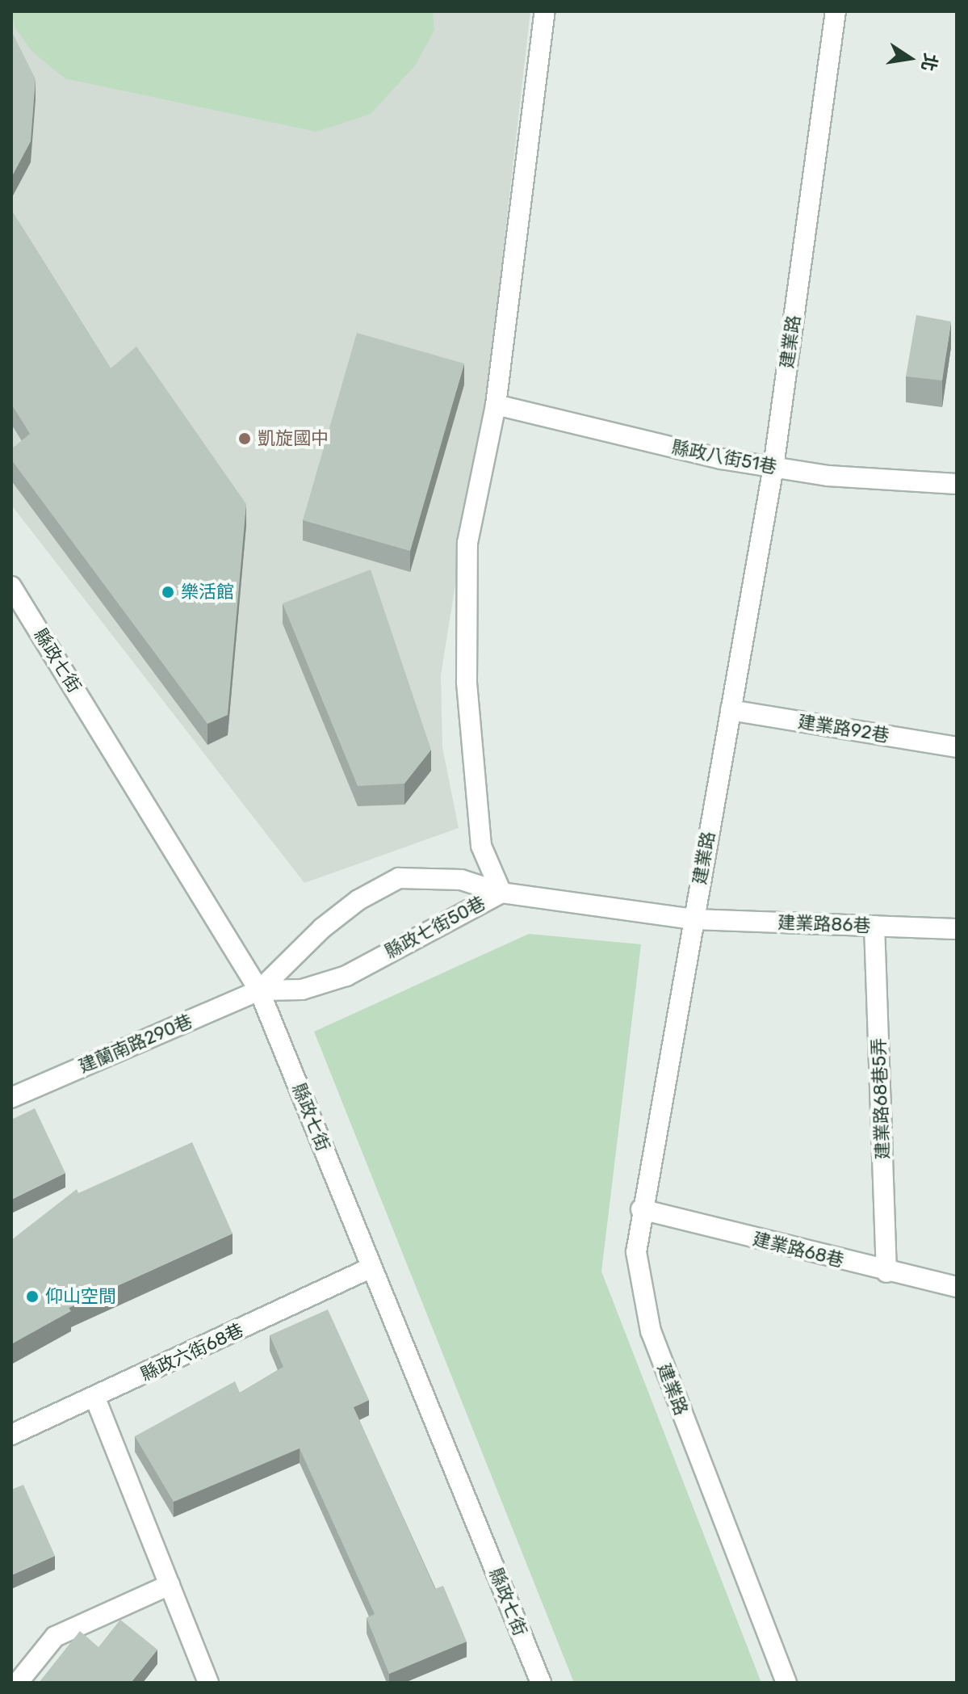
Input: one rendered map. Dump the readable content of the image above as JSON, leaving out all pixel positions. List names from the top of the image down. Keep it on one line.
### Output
{"streets":{"street":["建業路","縣政八街51巷","縣政七街","建業路92巷","建業路86巷","縣政七街50巷","建蘭南路290巷","建業路68巷5弄","建業路68巷","縣政六街68巷"]},"crossings":[["建業路","縣政八街51巷"],["建業路","建業路92巷"],["建業路","建業路86巷"],["建業路","縣政七街50巷"],["建業路","建業路68巷"],["縣政七街","縣政七街50巷"],["縣政七街","建蘭南路290巷"],["縣政七街","縣政六街68巷"],["建業路86巷","縣政七街50巷"],["建業路86巷","建業路68巷5弄"],["縣政七街50巷","建蘭南路290巷"],["建業路68巷5弄","建業路68巷"]],"places":["凱旋國中","樂活館","仰山空間"],"north":"right"}
